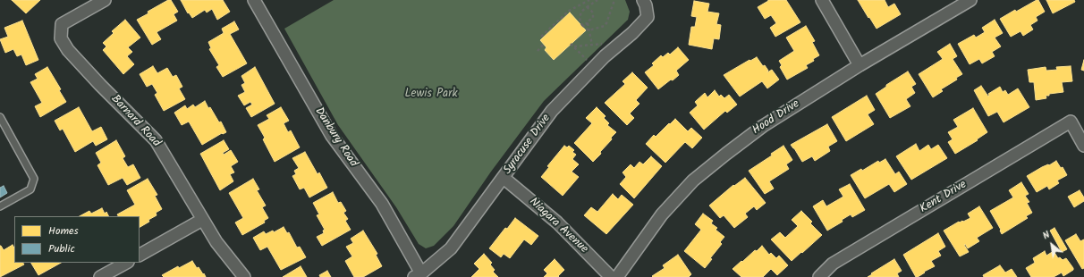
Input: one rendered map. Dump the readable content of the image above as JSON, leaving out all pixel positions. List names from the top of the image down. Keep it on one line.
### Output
{"streets":{"street":["Hood Drive","Barnard Road","Danbury Road","Syracuse Drive","Kent Drive","Niagara Avenue"]},"crossings":[["Danbury Road","Syracuse Drive"],["Syracuse Drive","Niagara Avenue"]],"parks":["Lewis Park"],"legend":["Homes","Public"],"north":"top left"}
